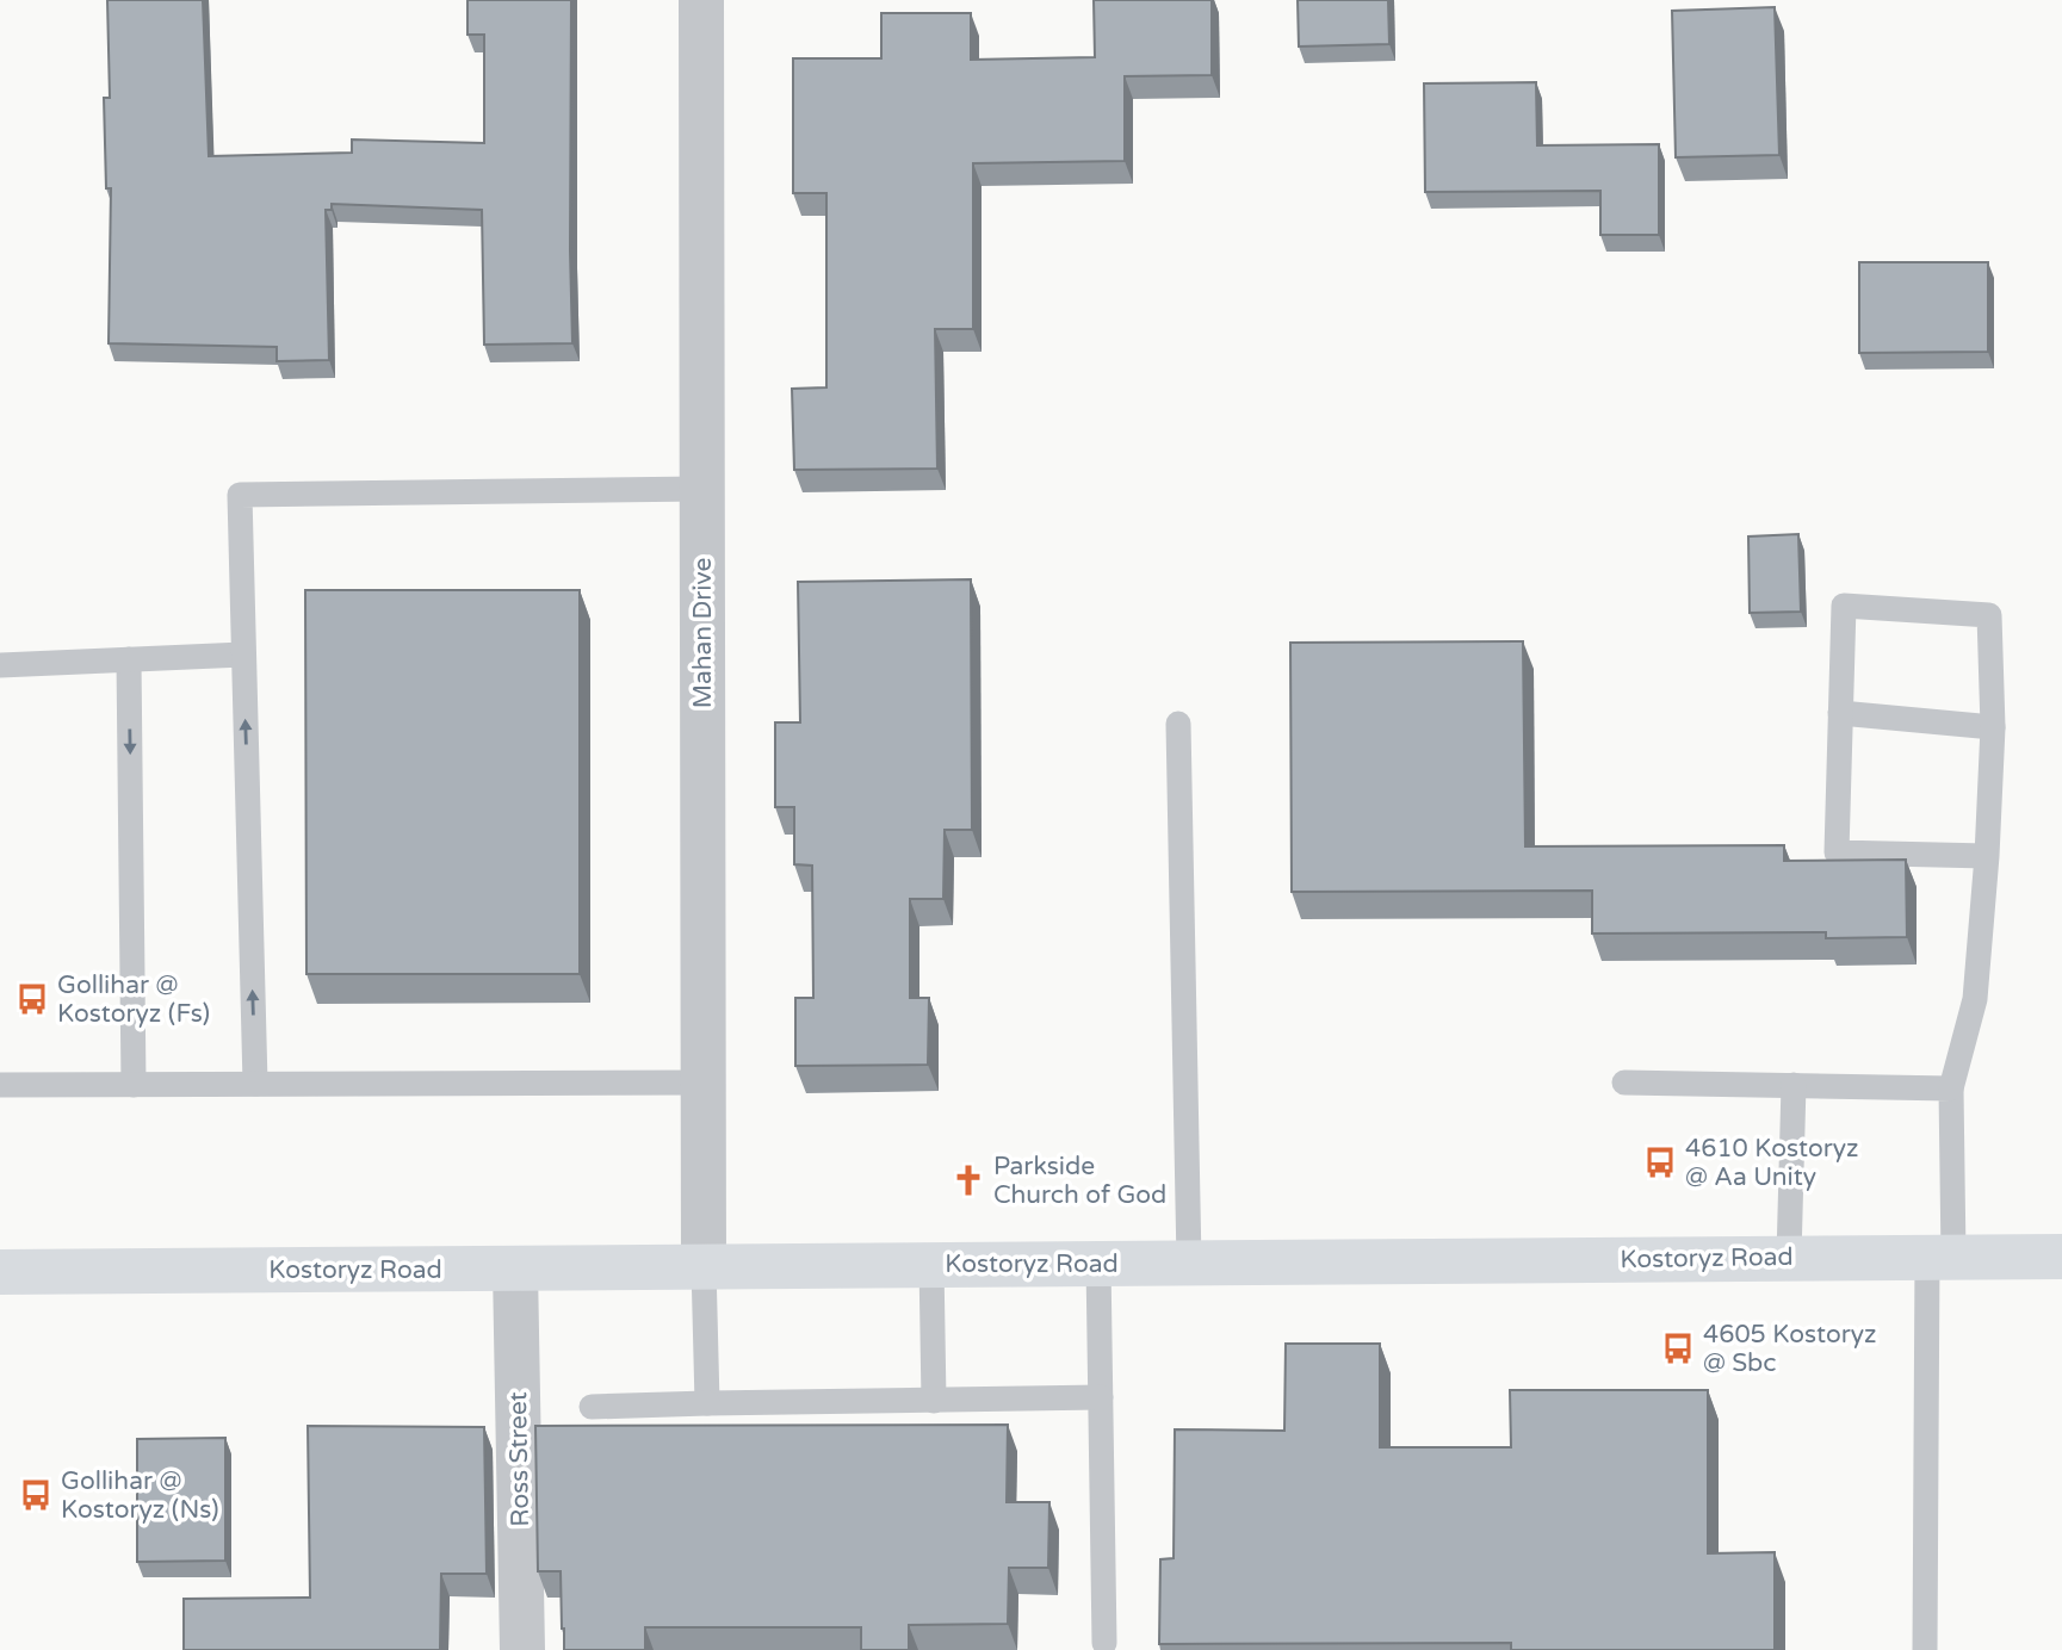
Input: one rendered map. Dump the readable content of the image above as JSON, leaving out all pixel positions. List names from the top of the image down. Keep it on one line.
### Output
{"streets":{"main road":["Kostoryz Road"],"street":["Mahan Drive","Ross Street"]},"crossings":[["Mahan Drive","Kostoryz Road"],["Kostoryz Road","Ross Street"]],"places":{"bus stop":["Gollihar @ Kostoryz (Fs)","4610 Kostoryz @ Aa Unity","4605 Kostoryz @ Sbc","Gollihar @ Kostoryz (Ns)"],"church":["Parkside Church of God"]}}
